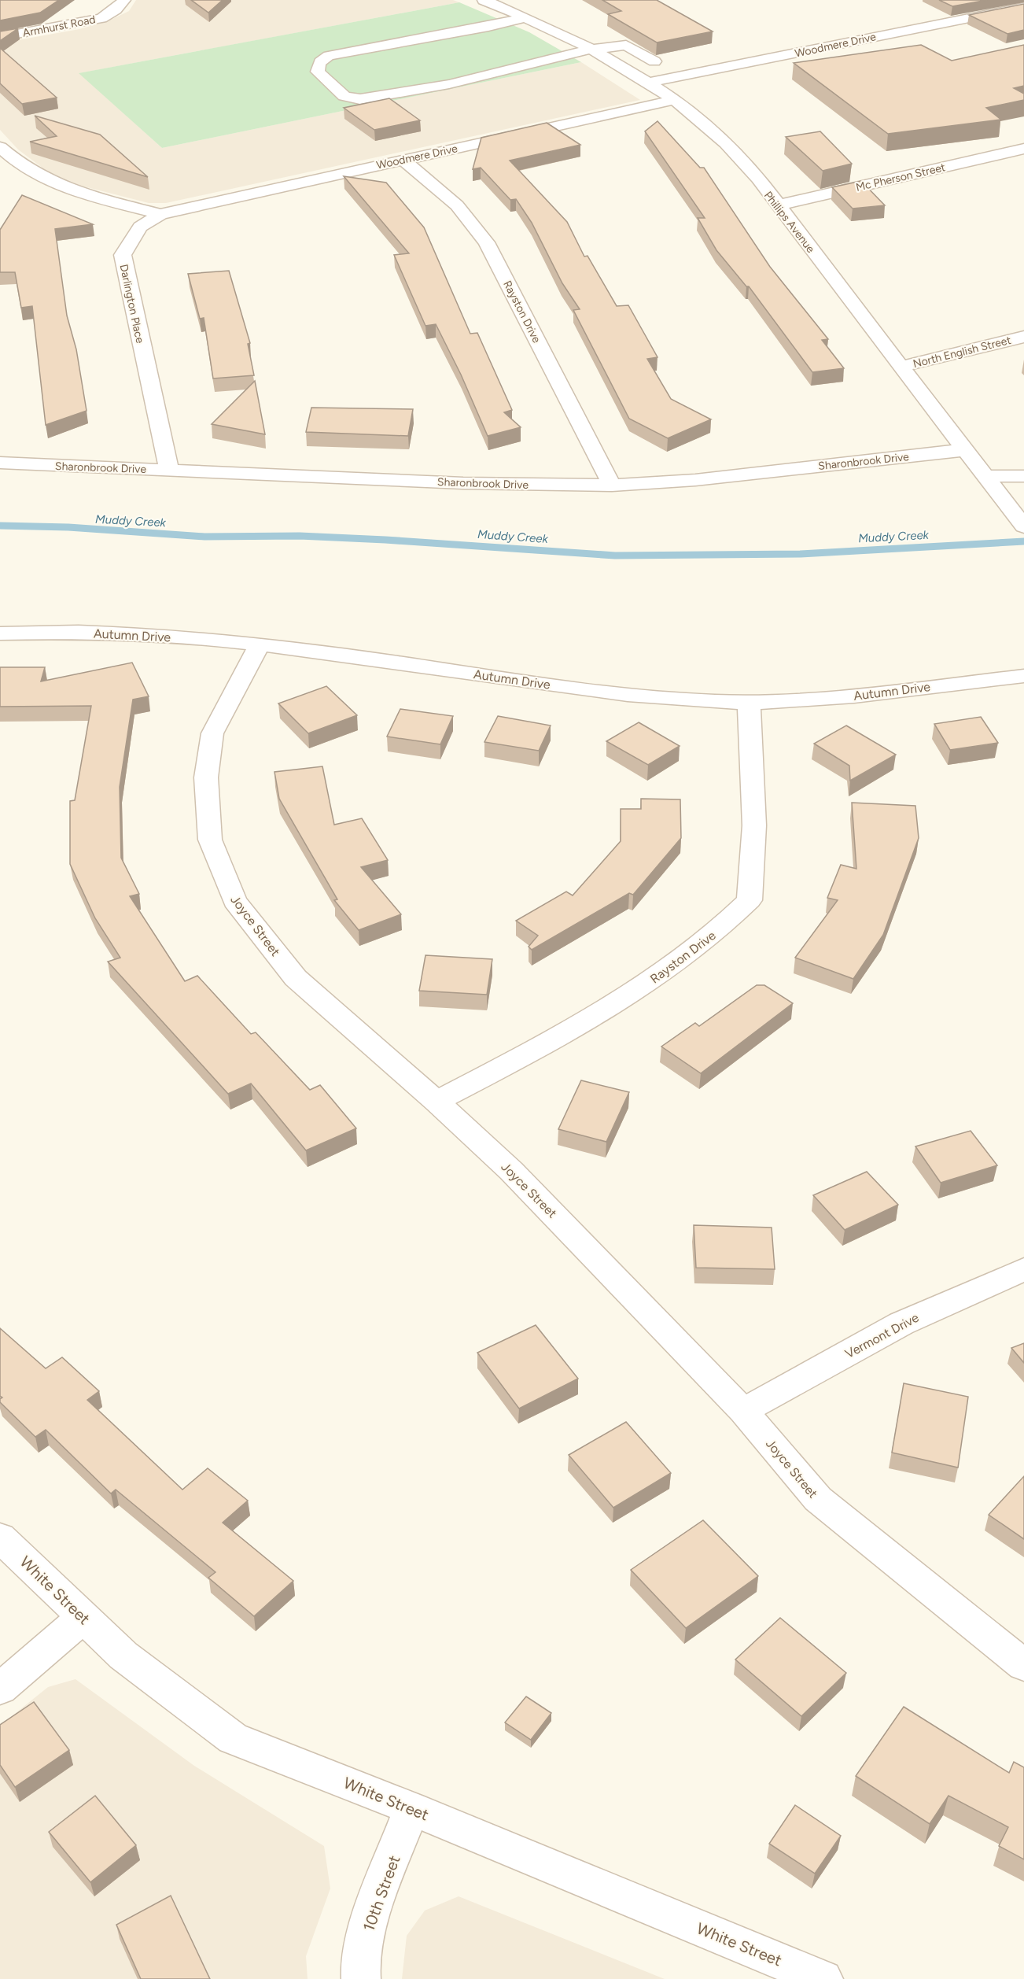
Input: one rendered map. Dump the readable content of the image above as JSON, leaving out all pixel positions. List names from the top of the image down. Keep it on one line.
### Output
{"streets":{"street":["Armhurst Road","Woodmere Drive","Mc Pherson Street","Phillips Avenue","Darlington Place","Rayston Drive","North English Street","Sharonbrook Drive","Autumn Drive","Joyce Street","Vermont Drive","White Street","10th Street"]},"crossings":[["Woodmere Drive","Phillips Avenue"],["Woodmere Drive","Darlington Place"],["Woodmere Drive","Rayston Drive"],["Mc Pherson Street","Phillips Avenue"],["Phillips Avenue","North English Street"],["Phillips Avenue","Sharonbrook Drive"],["Darlington Place","Sharonbrook Drive"],["Rayston Drive","Sharonbrook Drive"],["Rayston Drive","Autumn Drive"],["Rayston Drive","Joyce Street"],["Autumn Drive","Joyce Street"],["Joyce Street","Vermont Drive"],["White Street","10th Street"]],"water":["Muddy Creek"]}
